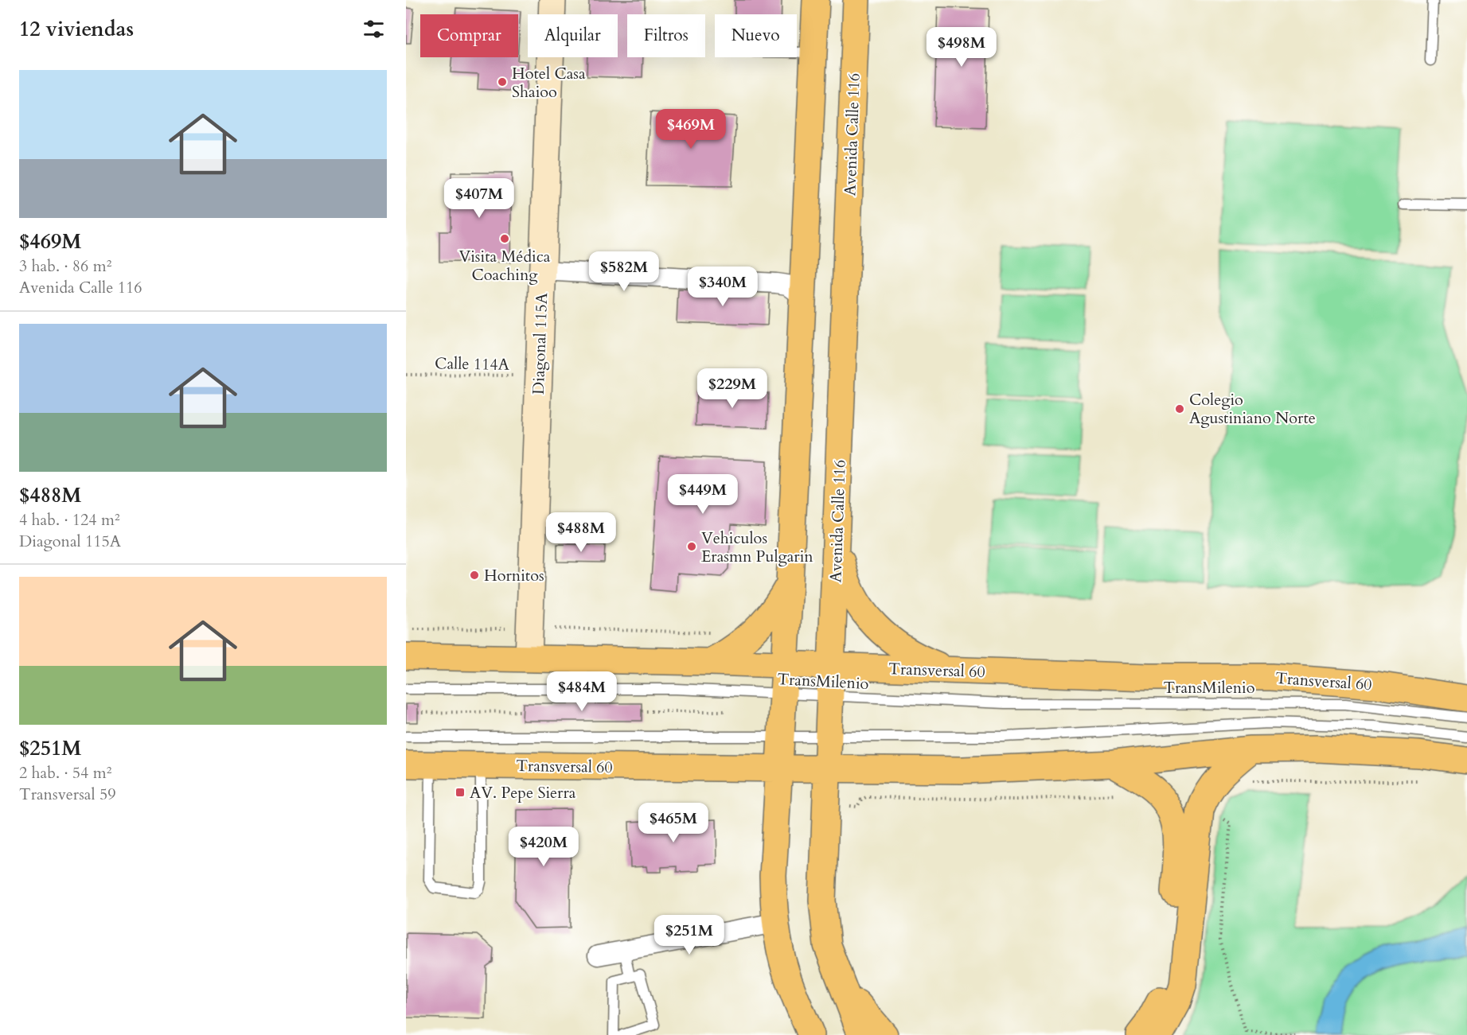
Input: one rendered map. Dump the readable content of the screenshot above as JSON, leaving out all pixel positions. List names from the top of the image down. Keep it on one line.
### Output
{"streets":{"main road":["Avenida Calle 116","Transversal 60"],"street":["Diagonal 115A"],"lane":["TransMilenio"],"path":["Calle 114A"]},"crossings":[["Avenida Calle 116","Transversal 60"],["Avenida Calle 116","TransMilenio"],["Diagonal 115A","Calle 114A"],["Diagonal 115A","Transversal 60"]],"places":{"other":["Hotel Casa Shaioo","Visita Médica Coaching","Colegio Agustiniano Norte","Vehiculos Erasmn Pulgarin","Hornitos"],"transit":["AV. Pepe Sierra"]},"page":{"heading":"12 viviendas","chip":["Comprar","Alquilar","Filtros","Nuevo"],"price":["$498M","$469M","$407M","$582M","$340M","$229M","$449M","$488M","$484M","$465M","$420M","$251M"],"list":[{"name":"$469M","note":"3 hab. · 86 m² · Avenida Calle 116"},{"name":"$488M","note":"4 hab. · 124 m² · Diagonal 115A"},{"name":"$251M","note":"2 hab. · 54 m² · Transversal 59"}]}}
